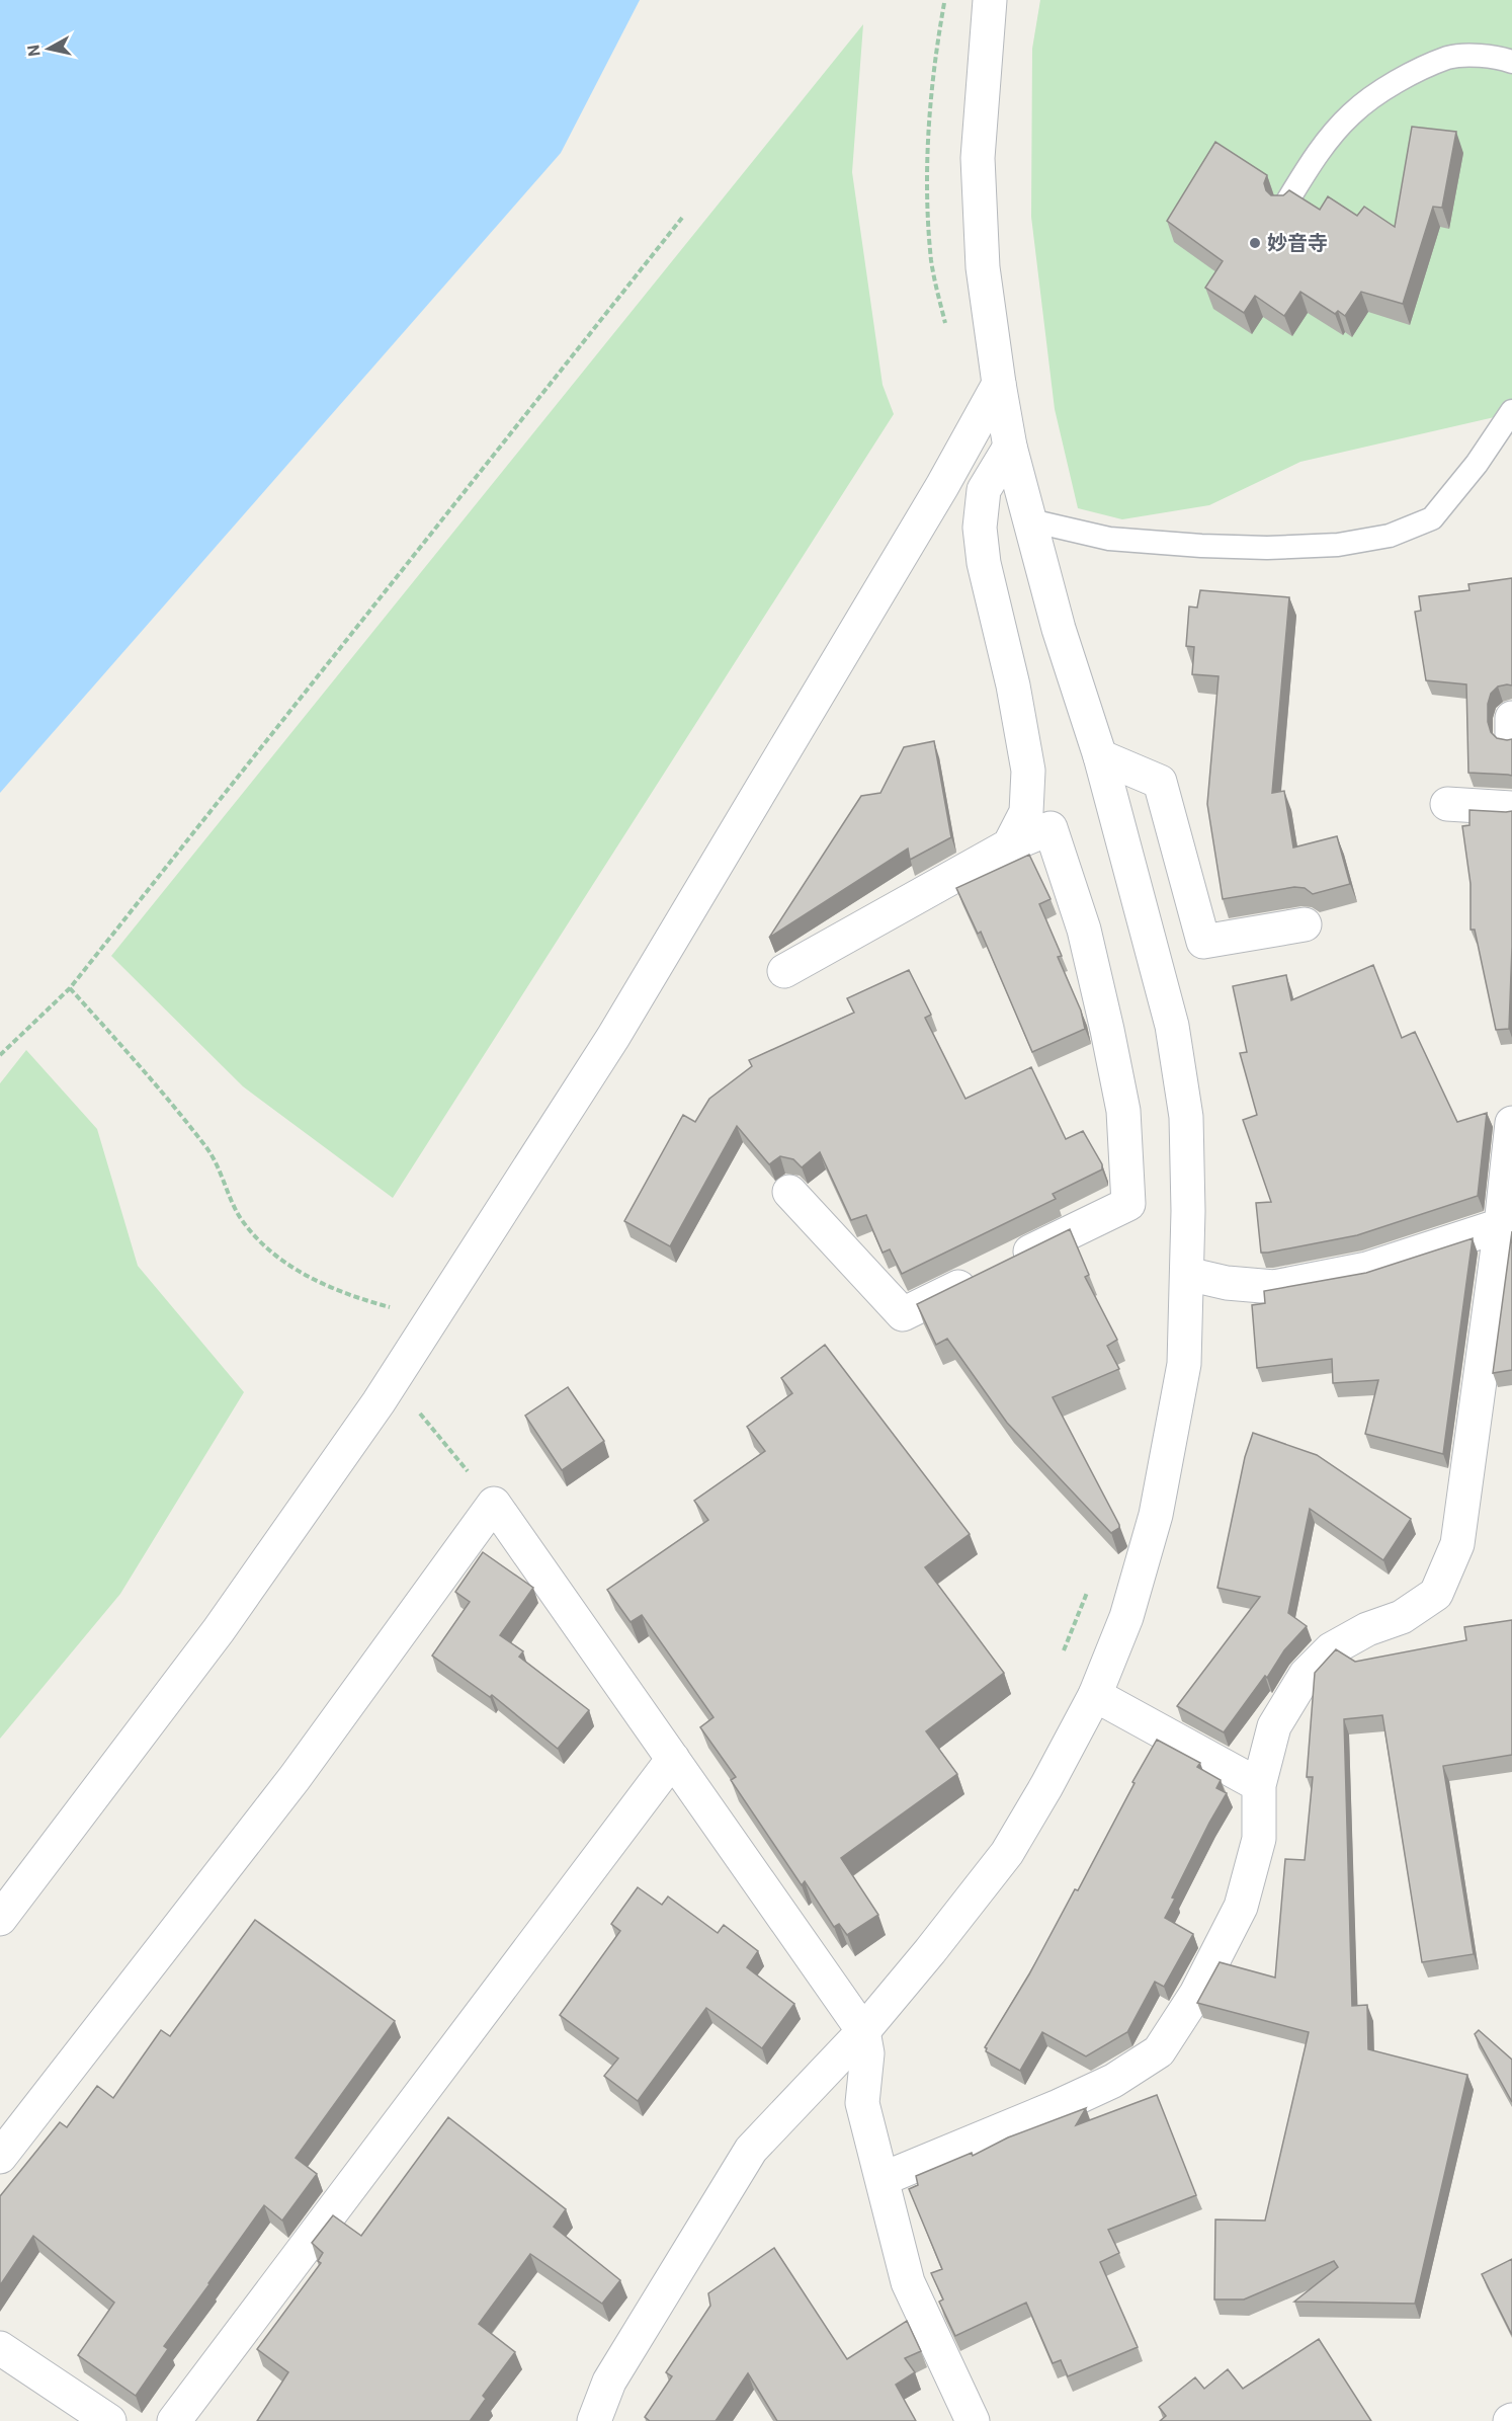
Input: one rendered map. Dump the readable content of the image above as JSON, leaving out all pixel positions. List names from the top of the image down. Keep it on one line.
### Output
{"places":["妙音寺"],"north":"left"}
